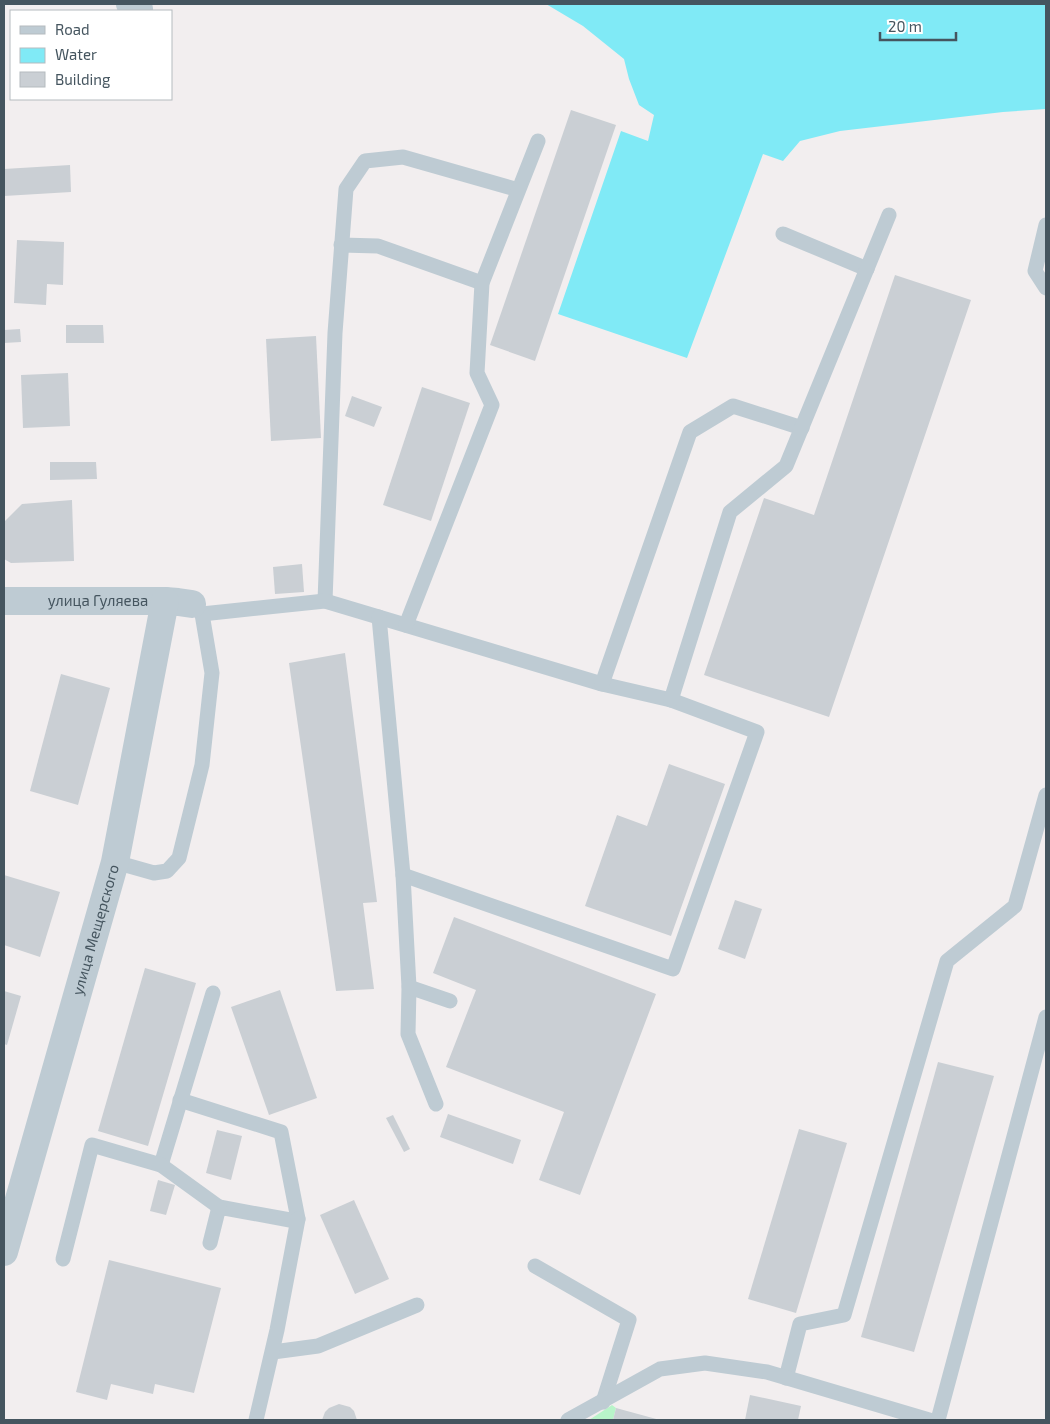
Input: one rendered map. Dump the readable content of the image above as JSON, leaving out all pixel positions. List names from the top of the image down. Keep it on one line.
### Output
{"streets":{"street":["улица Гуляева","улица Мещерского"]},"crossings":[["улица Гуляева","улица Мещерского"]],"legend":["Road","Water","Building"],"scale_bar":"20 m"}
